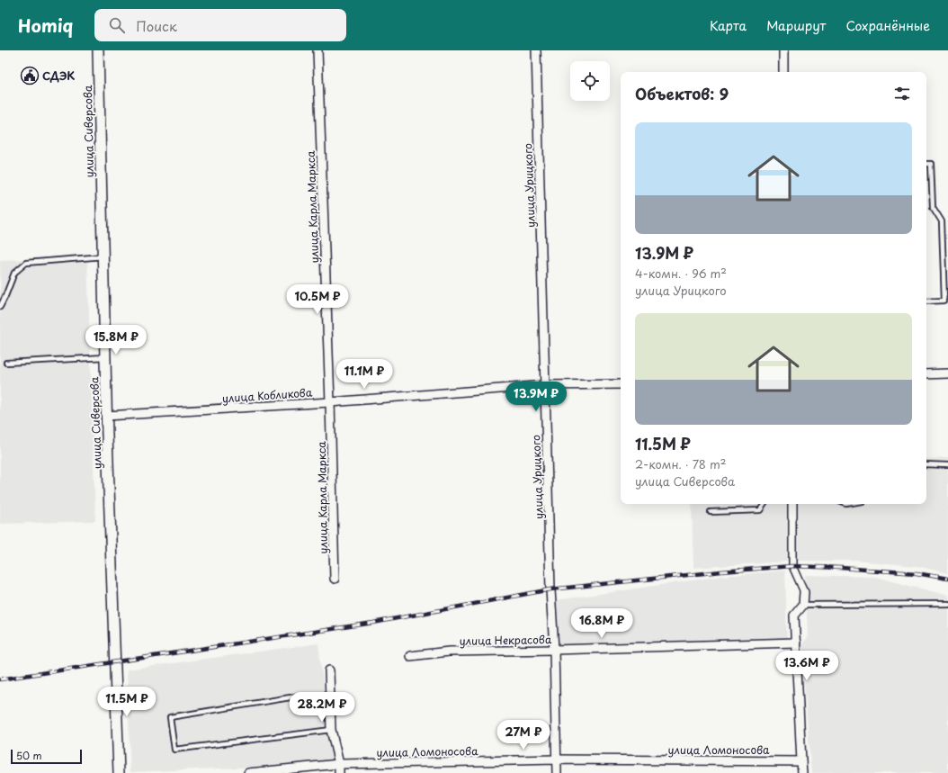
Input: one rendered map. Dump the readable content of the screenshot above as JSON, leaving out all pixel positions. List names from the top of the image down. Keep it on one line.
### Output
{"streets":{"street":["улица Сиверсова","улица Урицкого","улица Карла Маркса","улица Кобликова","улица Некрасова","улица Ломоносова"]},"crossings":[["улица Сиверсова","улица Кобликова"],["улица Урицкого","улица Кобликова"],["улица Урицкого","улица Некрасова"],["улица Урицкого","улица Ломоносова"],["улица Карла Маркса","улица Кобликова"]],"places":{"public building":["СДЭК"]},"scale_bar":"50 m","page":{"header":"Homiq","search":"Поиск","nav":["Карта","Маршрут","Сохранённые"],"heading":"Объектов: 9","list":[{"name":"13.9M ₽","note":"4-комн. · 96 m² · улица Урицкого"},{"name":"11.5M ₽","note":"2-комн. · 78 m² · улица Сиверсова"}],"price":["10.5M ₽","15.8M ₽","11.1M ₽","13.9M ₽","16.8M ₽","13.6M ₽","11.5M ₽","28.2M ₽","27M ₽"],"scale":"50 m"}}
